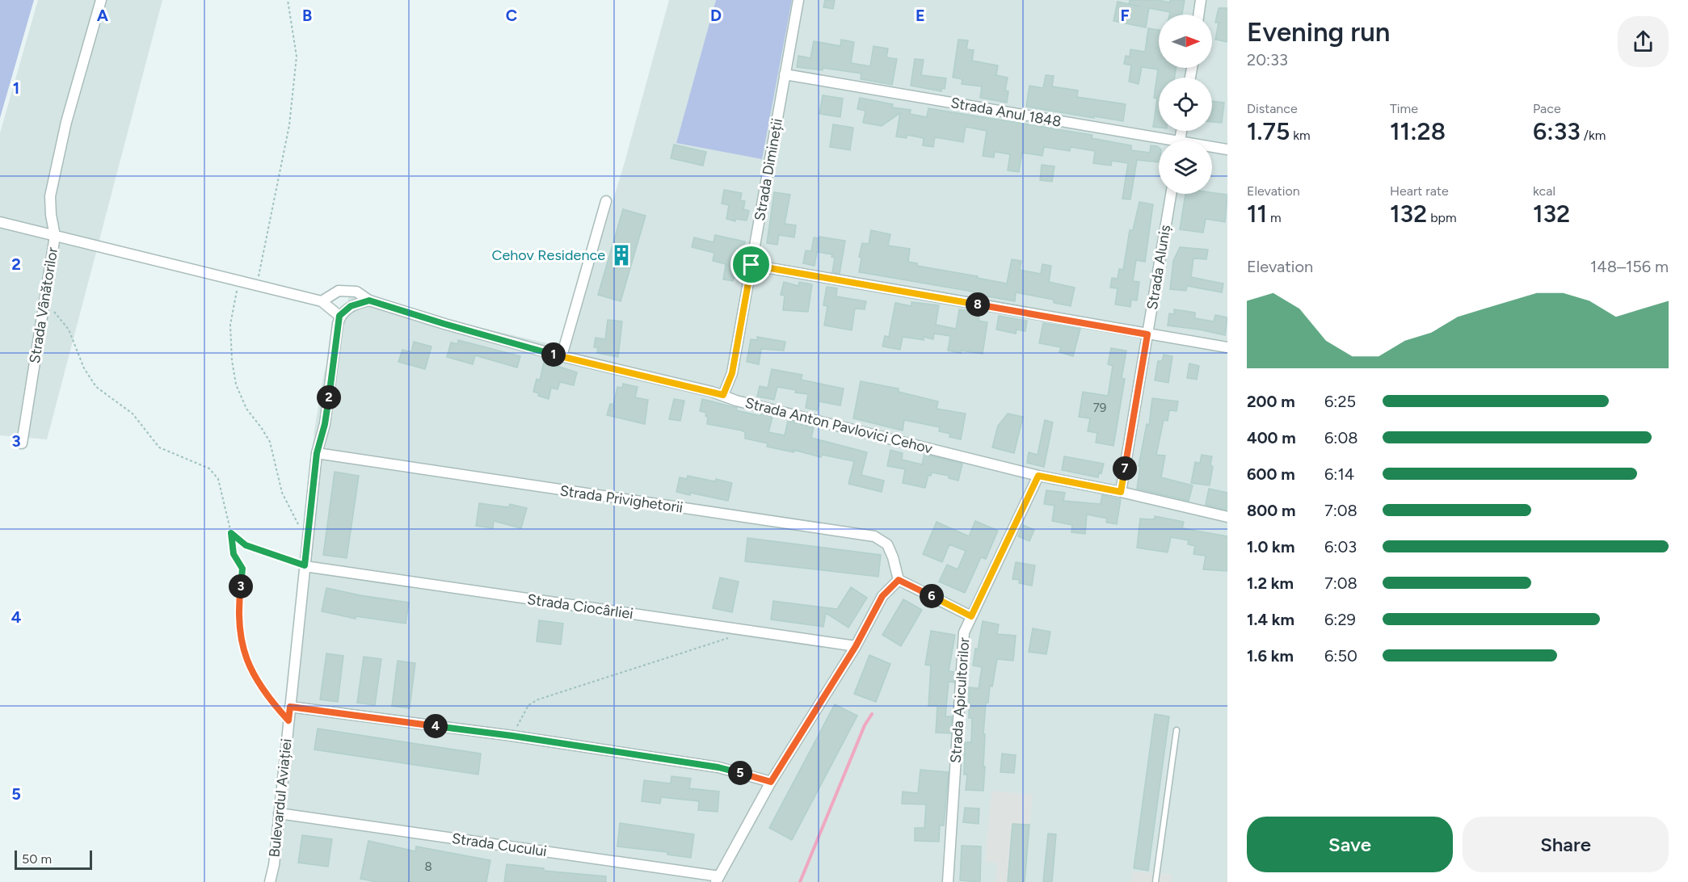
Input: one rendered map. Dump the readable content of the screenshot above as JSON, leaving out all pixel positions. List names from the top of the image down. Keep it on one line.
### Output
{"streets":{"street":["Strada Anul 1848","Strada Dimineții","Strada Aluniș","Strada Vânătorilor","Strada Anton Pavlovici Cehov","Strada Privighetorii","Strada Ciocârliei","Strada Apicultorilor","Bulevardul Aviației","Strada Cucului"]},"crossings":[["Strada Anul 1848","Strada Dimineții"],["Strada Dimineții","Strada Anton Pavlovici Cehov"],["Strada Aluniș","Strada Anton Pavlovici Cehov"],["Strada Anton Pavlovici Cehov","Strada Apicultorilor"],["Strada Privighetorii","Bulevardul Aviației"],["Strada Ciocârliei","Bulevardul Aviației"],["Bulevardul Aviației","Strada Cucului"]],"places":{"building":["Cehov Residence"]},"house_numbers":["79","8"],"scale_bar":"50 m","north":"right","page":{"heading":["Evening run","20:33"],"stats":[["Distance","1.75 km"],["Time","11:28"],["Pace","6:33 /km"],["Elevation","11 m"],["Heart rate","132 bpm"],["kcal","132"]],"chart":["Elevation","148–156 m"],"pins":["8","1","2","7","3","6","4","5"],"list":[{"name":"200 m","note":"6:25"},{"name":"400 m","note":"6:08"},{"name":"600 m","note":"6:14"},{"name":"800 m","note":"7:08"},{"name":"1.0 km","note":"6:03"},{"name":"1.2 km","note":"7:08"},{"name":"1.4 km","note":"6:29"},{"name":"1.6 km","note":"6:50"}],"buttons":["Save","Share"],"scale":"50 m"},"grid":{"columns":["A","B","C","D","E","F"],"rows":["1","2","3","4","5"]}}
